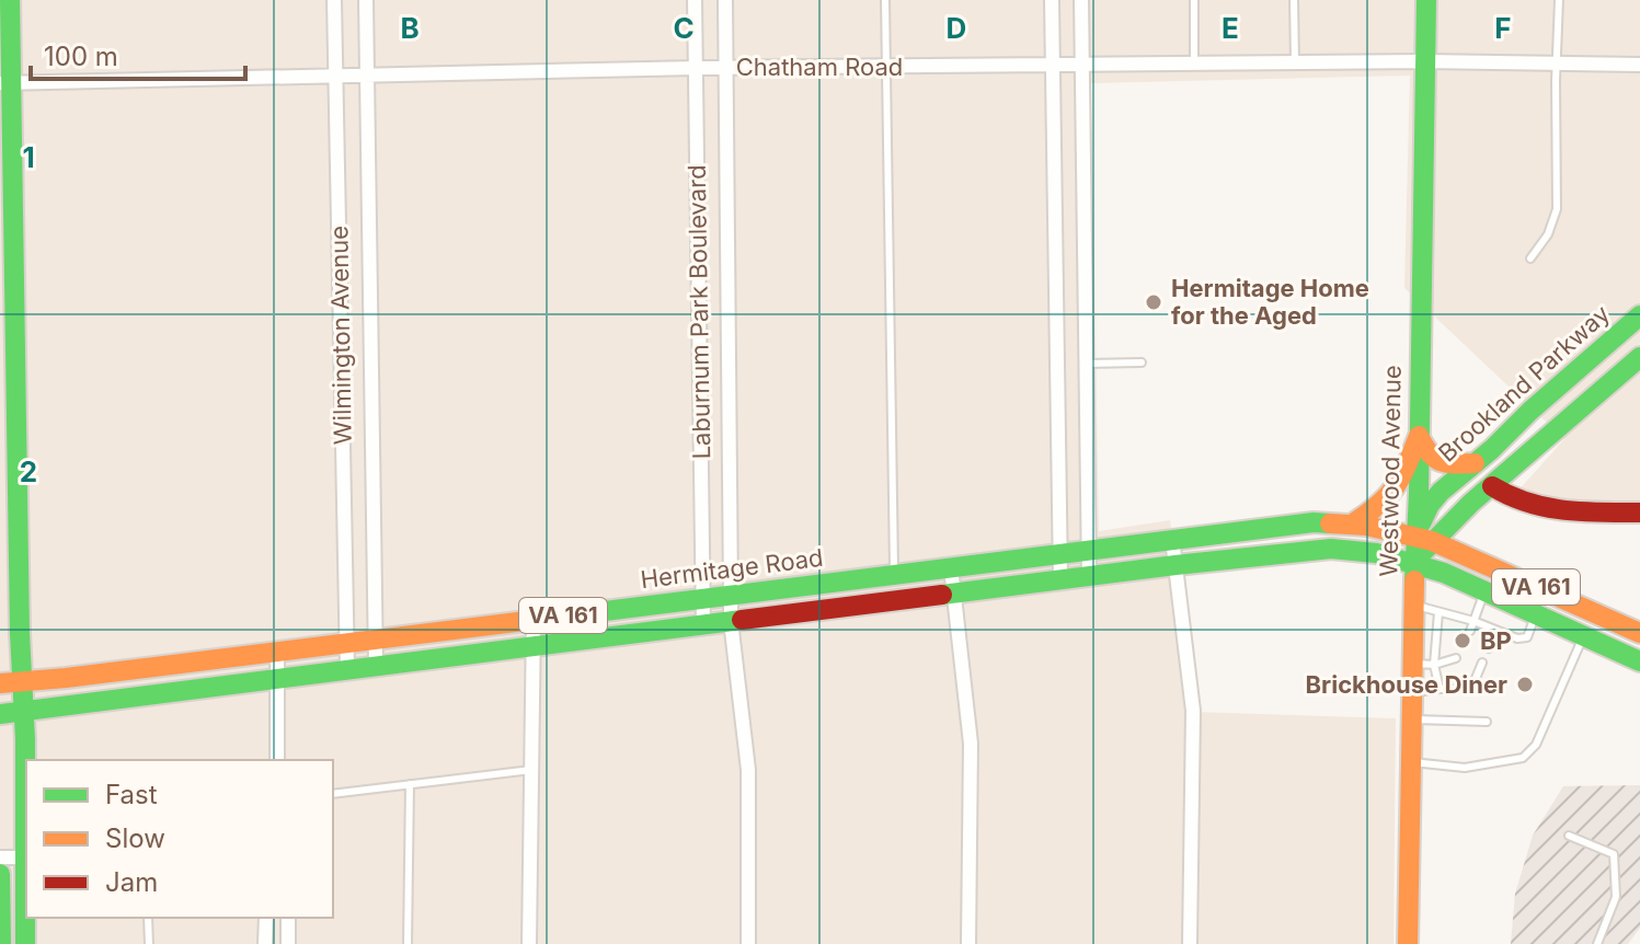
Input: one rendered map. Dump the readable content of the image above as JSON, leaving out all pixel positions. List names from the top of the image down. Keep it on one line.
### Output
{"streets":{"main road":["Brookland Parkway","Westwood Avenue","Hermitage Road","VA 161"],"street":["Chatham Road","Laburnum Park Boulevard","Wilmington Avenue"]},"crossings":[["Chatham Road","Laburnum Park Boulevard"],["Chatham Road","Wilmington Avenue"],["Chatham Road","Westwood Avenue"],["Laburnum Park Boulevard","Hermitage Road"],["Laburnum Park Boulevard","VA 161"],["Wilmington Avenue","Hermitage Road"],["Wilmington Avenue","VA 161"],["Brookland Parkway","Westwood Avenue"],["Brookland Parkway","Hermitage Road"],["Brookland Parkway","VA 161"],["Westwood Avenue","Hermitage Road"],["Westwood Avenue","VA 161"],["Hermitage Road","VA 161"]],"places":["Hermitage Home for the Aged","BP","Brickhouse Diner"],"legend":["Fast","Slow","Jam"],"scale_bar":"100 m","grid":{"columns":["B","C","D","E","F"],"rows":["1","2"]}}
